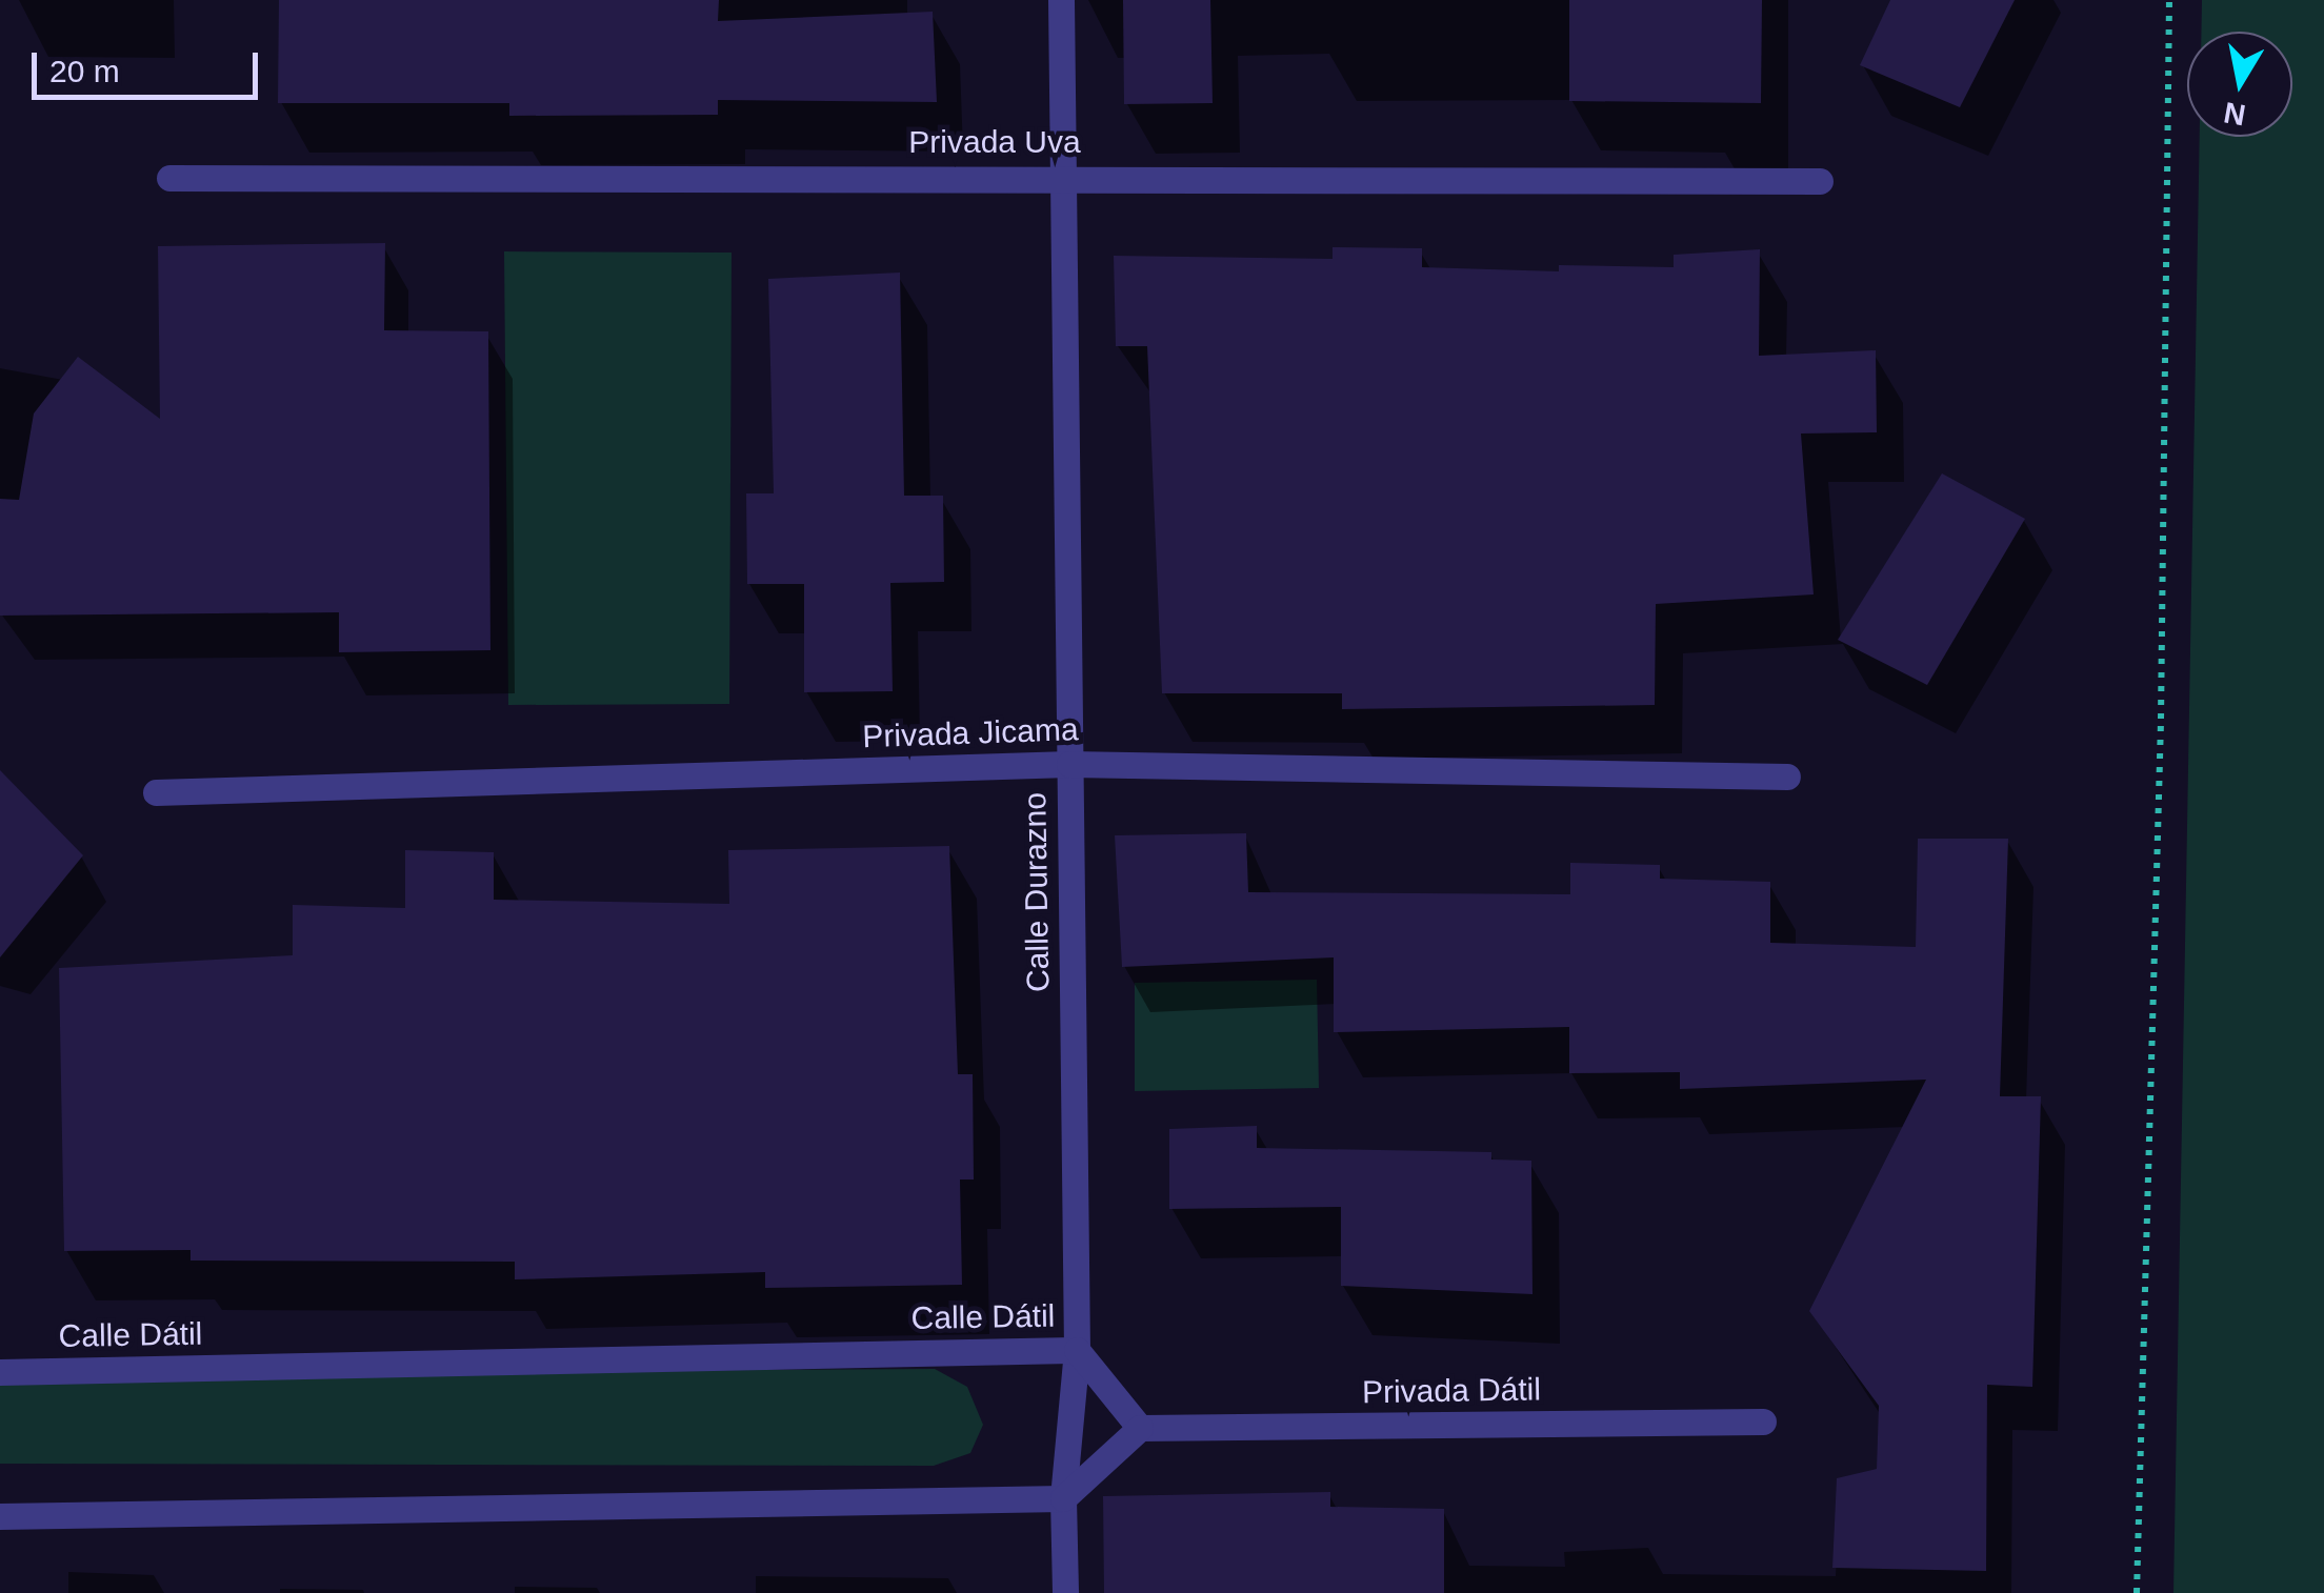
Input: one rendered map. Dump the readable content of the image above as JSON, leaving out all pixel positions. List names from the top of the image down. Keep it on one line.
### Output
{"streets":{"street":["Privada Uva","Privada Jicama","Calle Durazno","Calle Dátil","Privada Dátil"]},"crossings":[["Privada Uva","Calle Durazno"],["Privada Jicama","Calle Durazno"],["Calle Durazno","Calle Dátil"],["Calle Dátil","Privada Dátil"]],"scale_bar":"20 m","north":"bottom"}
